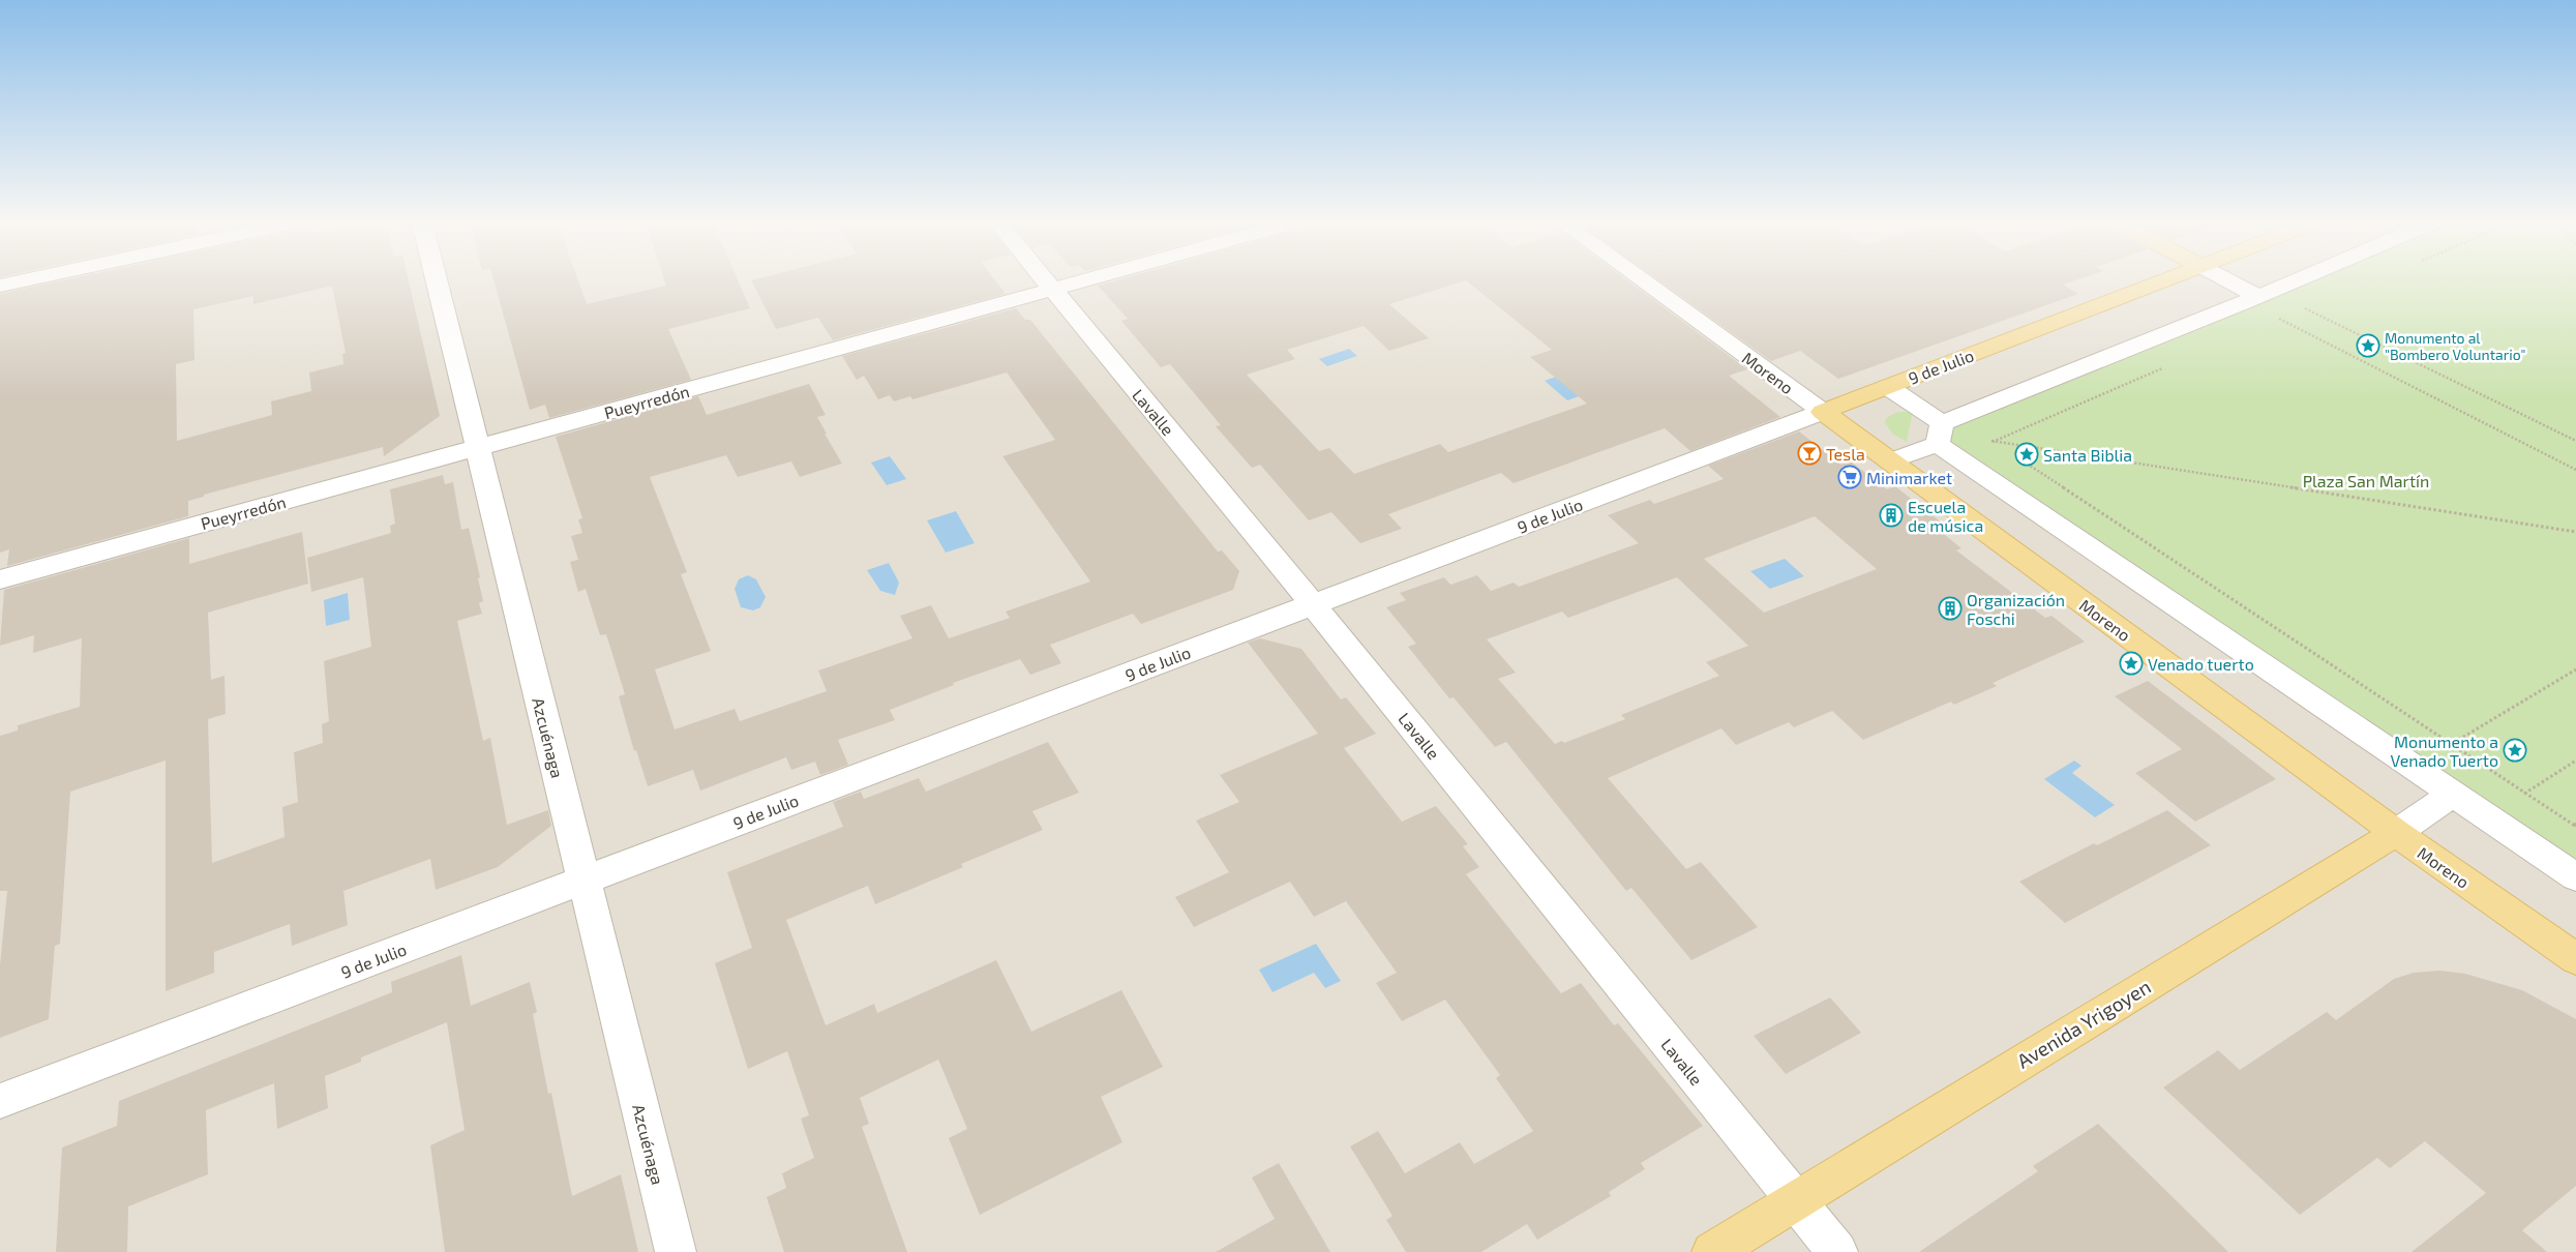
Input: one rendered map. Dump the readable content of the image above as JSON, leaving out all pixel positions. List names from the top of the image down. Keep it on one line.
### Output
{"streets":{"main road":["9 de Julio","Moreno","Avenida Yrigoyen"],"street":["Pueyrredón","Lavalle","Azcuénaga"]},"crossings":[["9 de Julio","Moreno"],["9 de Julio","Lavalle"],["9 de Julio","Azcuénaga"],["Moreno","Avenida Yrigoyen"],["Pueyrredón","Lavalle"],["Pueyrredón","Azcuénaga"],["Lavalle","Avenida Yrigoyen"]],"parks":["Plaza San Martín"],"places":{"place":["Monumento al \"Bombero Voluntario\"","Santa Biblia","Venado tuerto","Monumento a Venado Tuerto"],"bar":["Tesla"],"supermarket":["Minimarket"],"building":["Escuela de música","Organización Foschi"]}}
